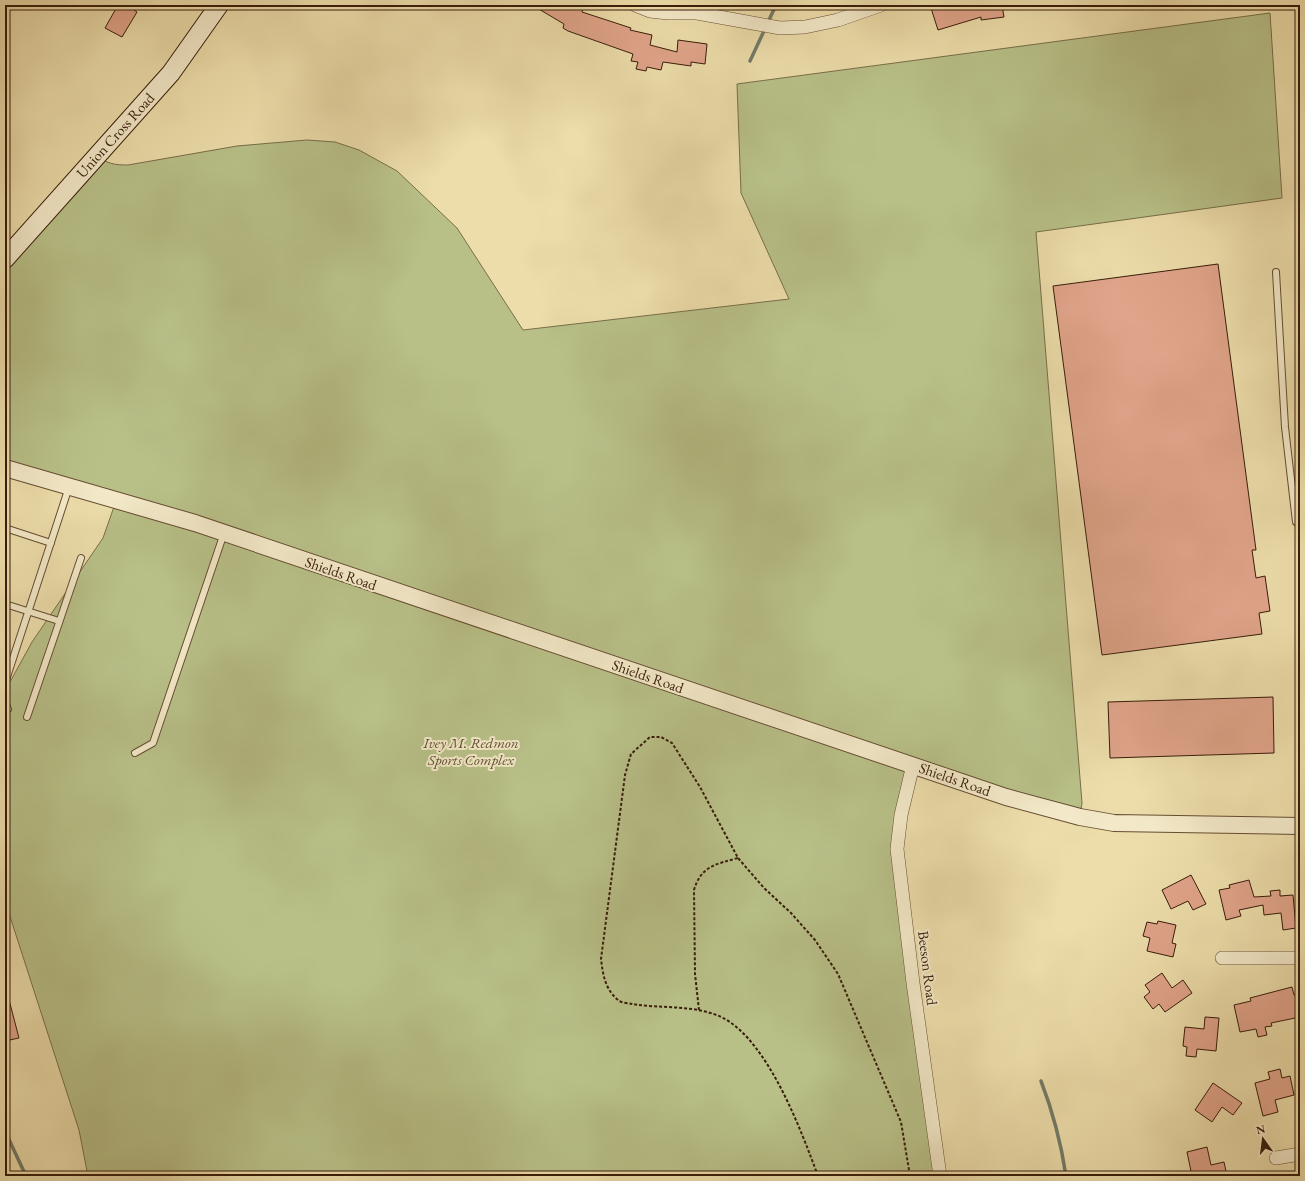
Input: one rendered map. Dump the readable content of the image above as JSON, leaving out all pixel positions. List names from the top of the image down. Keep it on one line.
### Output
{"streets":{"main road":["Union Cross Road"],"street":["Shields Road","Beeson Road"]},"crossings":[["Shields Road","Beeson Road"]],"parks":["Ivey M. Redmon Sports Complex"],"north":"top"}
